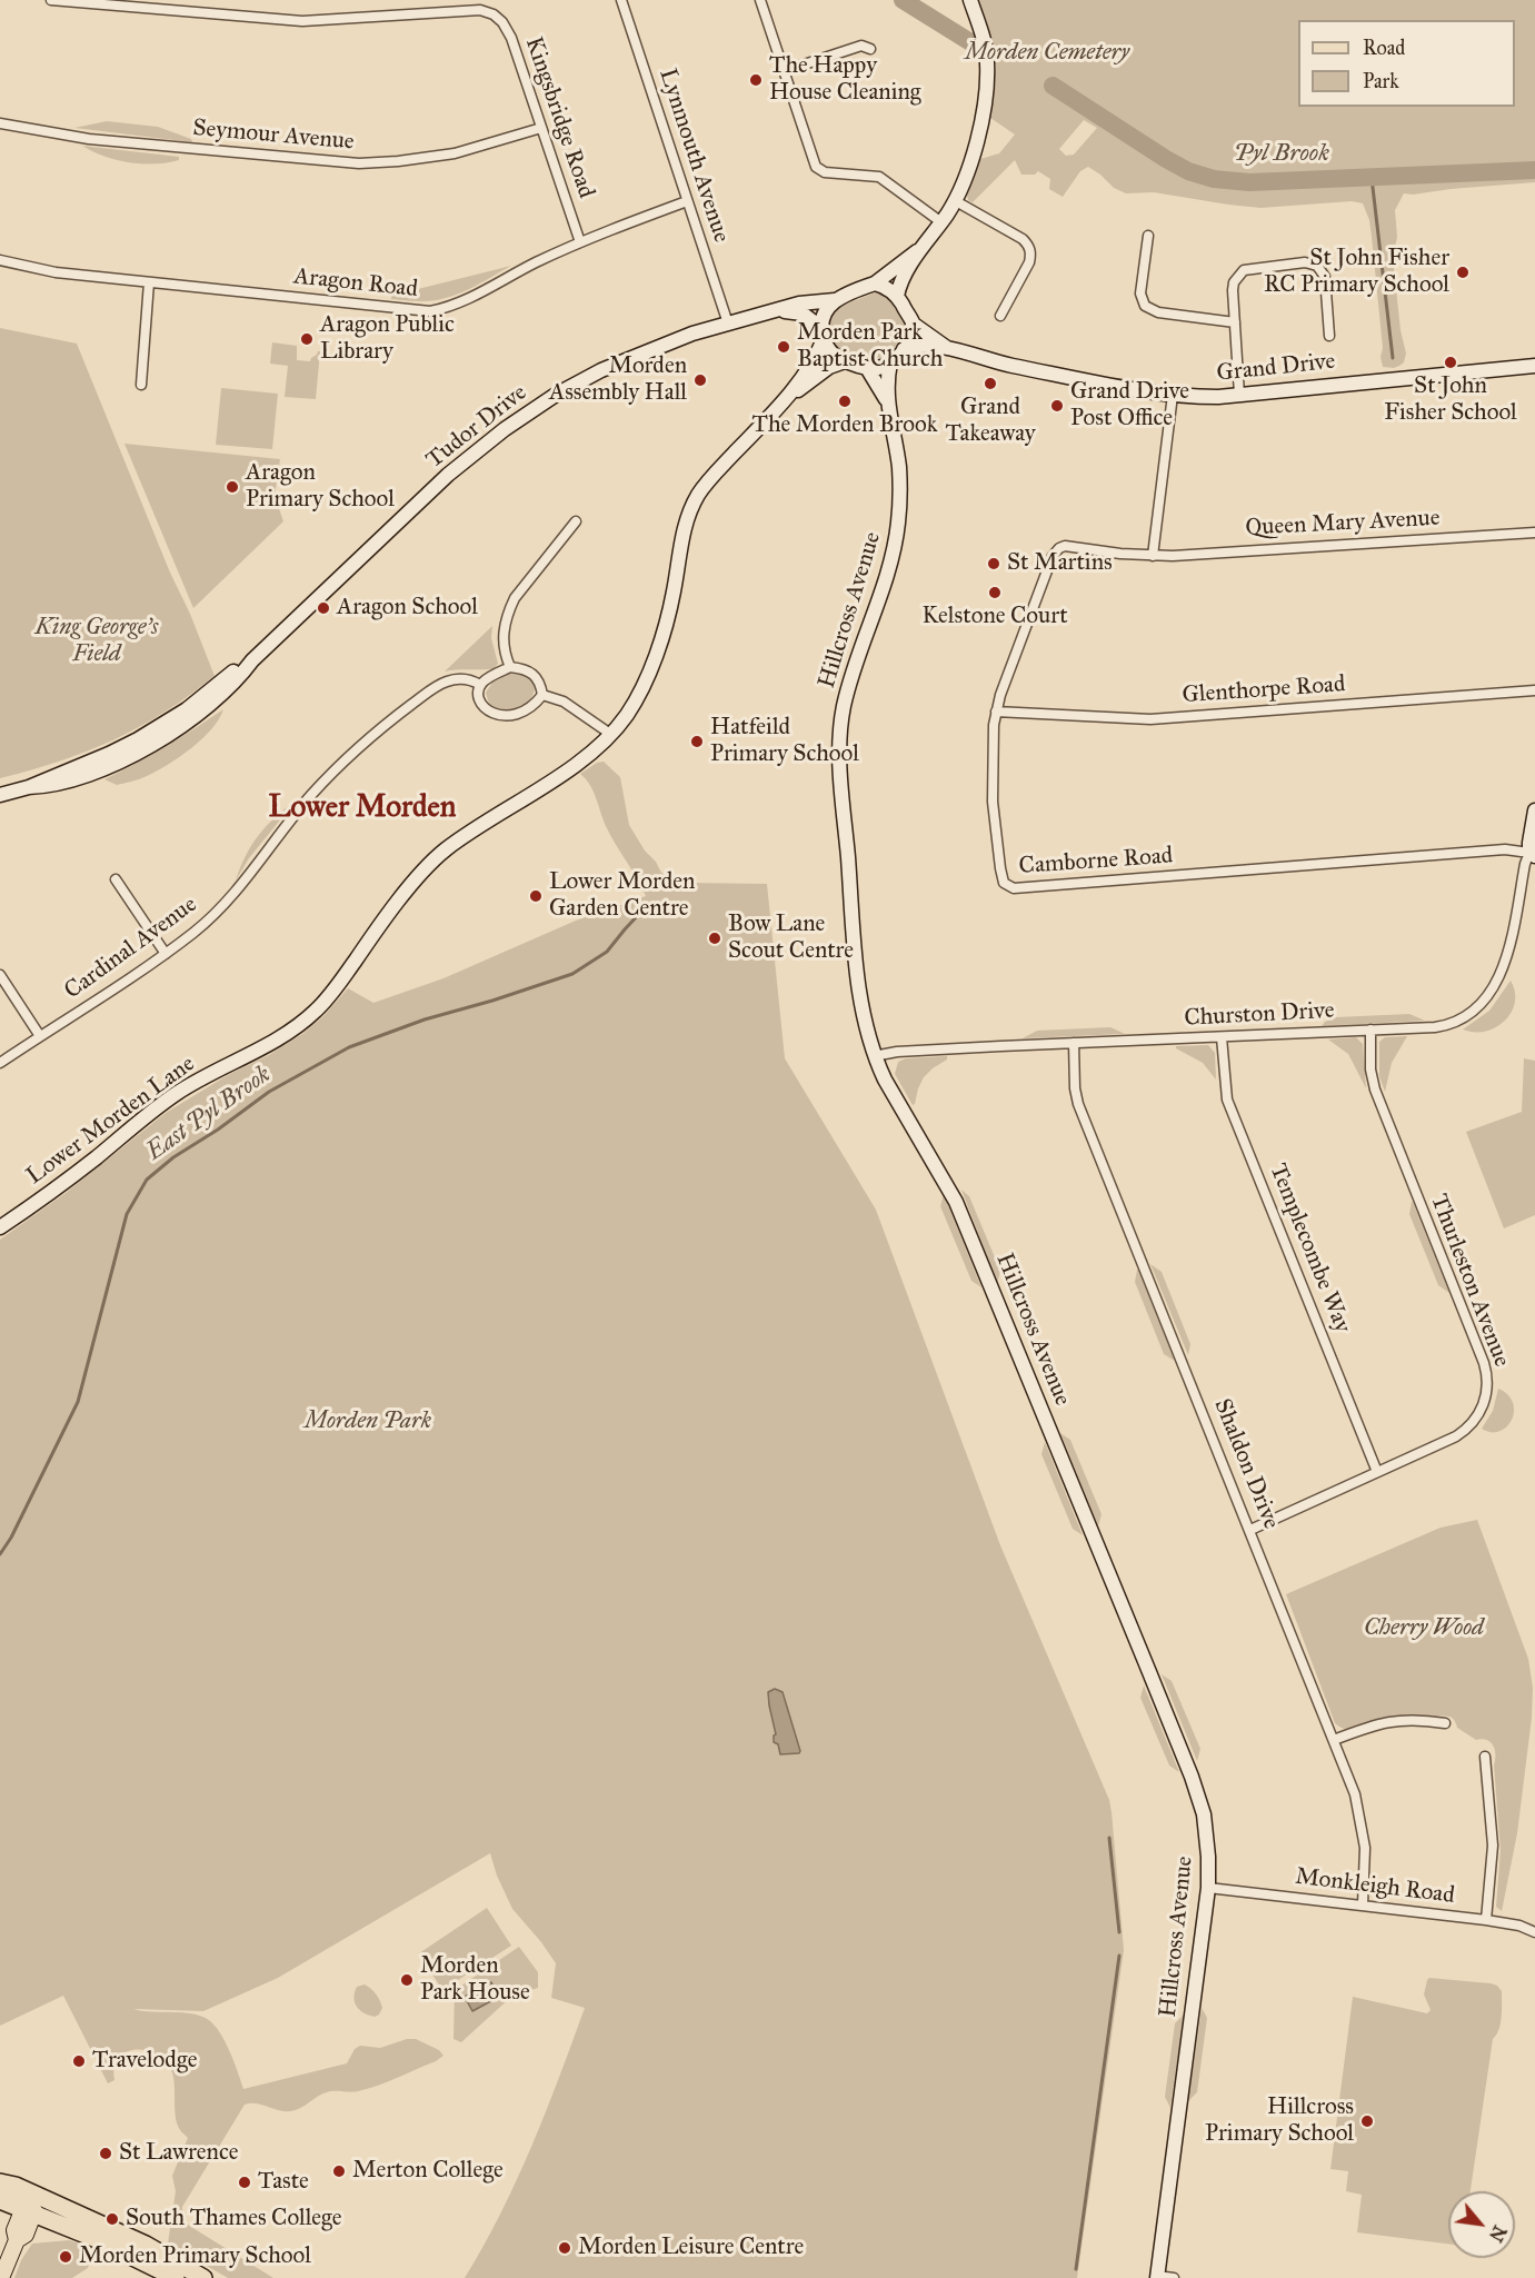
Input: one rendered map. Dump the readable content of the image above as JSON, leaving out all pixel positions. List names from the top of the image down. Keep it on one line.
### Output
{"streets":{"street":["Kingsbridge Road","Seymour Avenue","Lynmouth Avenue","Aragon Road","Grand Drive","Tudor Drive","Queen Mary Avenue","Hillcross Avenue","Glenthorpe Road","Camborne Road","Cardinal Avenue","Churston Drive","Lower Morden Lane","Templecombe Way","Thurleston Avenue","Shaldon Drive","Monkleigh Road"]},"crossings":[["Kingsbridge Road","Seymour Avenue"],["Kingsbridge Road","Aragon Road"],["Lynmouth Avenue","Aragon Road"],["Lynmouth Avenue","Tudor Drive"],["Grand Drive","Tudor Drive"],["Grand Drive","Hillcross Avenue"],["Grand Drive","Lower Morden Lane"],["Tudor Drive","Hillcross Avenue"],["Tudor Drive","Lower Morden Lane"],["Queen Mary Avenue","Camborne Road"],["Hillcross Avenue","Churston Drive"],["Hillcross Avenue","Lower Morden Lane"],["Hillcross Avenue","Monkleigh Road"],["Glenthorpe Road","Camborne Road"],["Camborne Road","Churston Drive"],["Churston Drive","Templecombe Way"],["Churston Drive","Thurleston Avenue"],["Churston Drive","Shaldon Drive"],["Templecombe Way","Thurleston Avenue"],["Thurleston Avenue","Shaldon Drive"],["Shaldon Drive","Monkleigh Road"]],"districts":["Lower Morden"],"water":["Pyl Brook","East Pyl Brook"],"parks":["Morden Cemetery","King George's Field","Morden Park","Cherry Wood"],"places":["The Happy House Cleaning","St John Fisher RC Primary School","Aragon Public Library","Morden Park Baptist Church","St John Fisher School","Morden Assembly Hall","Grand Takeaway","The Morden Brook","Grand Drive Post Office","Aragon Primary School","St Martins","Kelstone Court","Aragon School","Hatfeild Primary School","Lower Morden Garden Centre","Bow Lane Scout Centre","Morden Park House","Travelodge","Hillcross Primary School","St Lawrence","Merton College","Taste","South Thames College","Morden Leisure Centre","Morden Primary School"],"legend":["Road","Park"],"north":"bottom right"}
